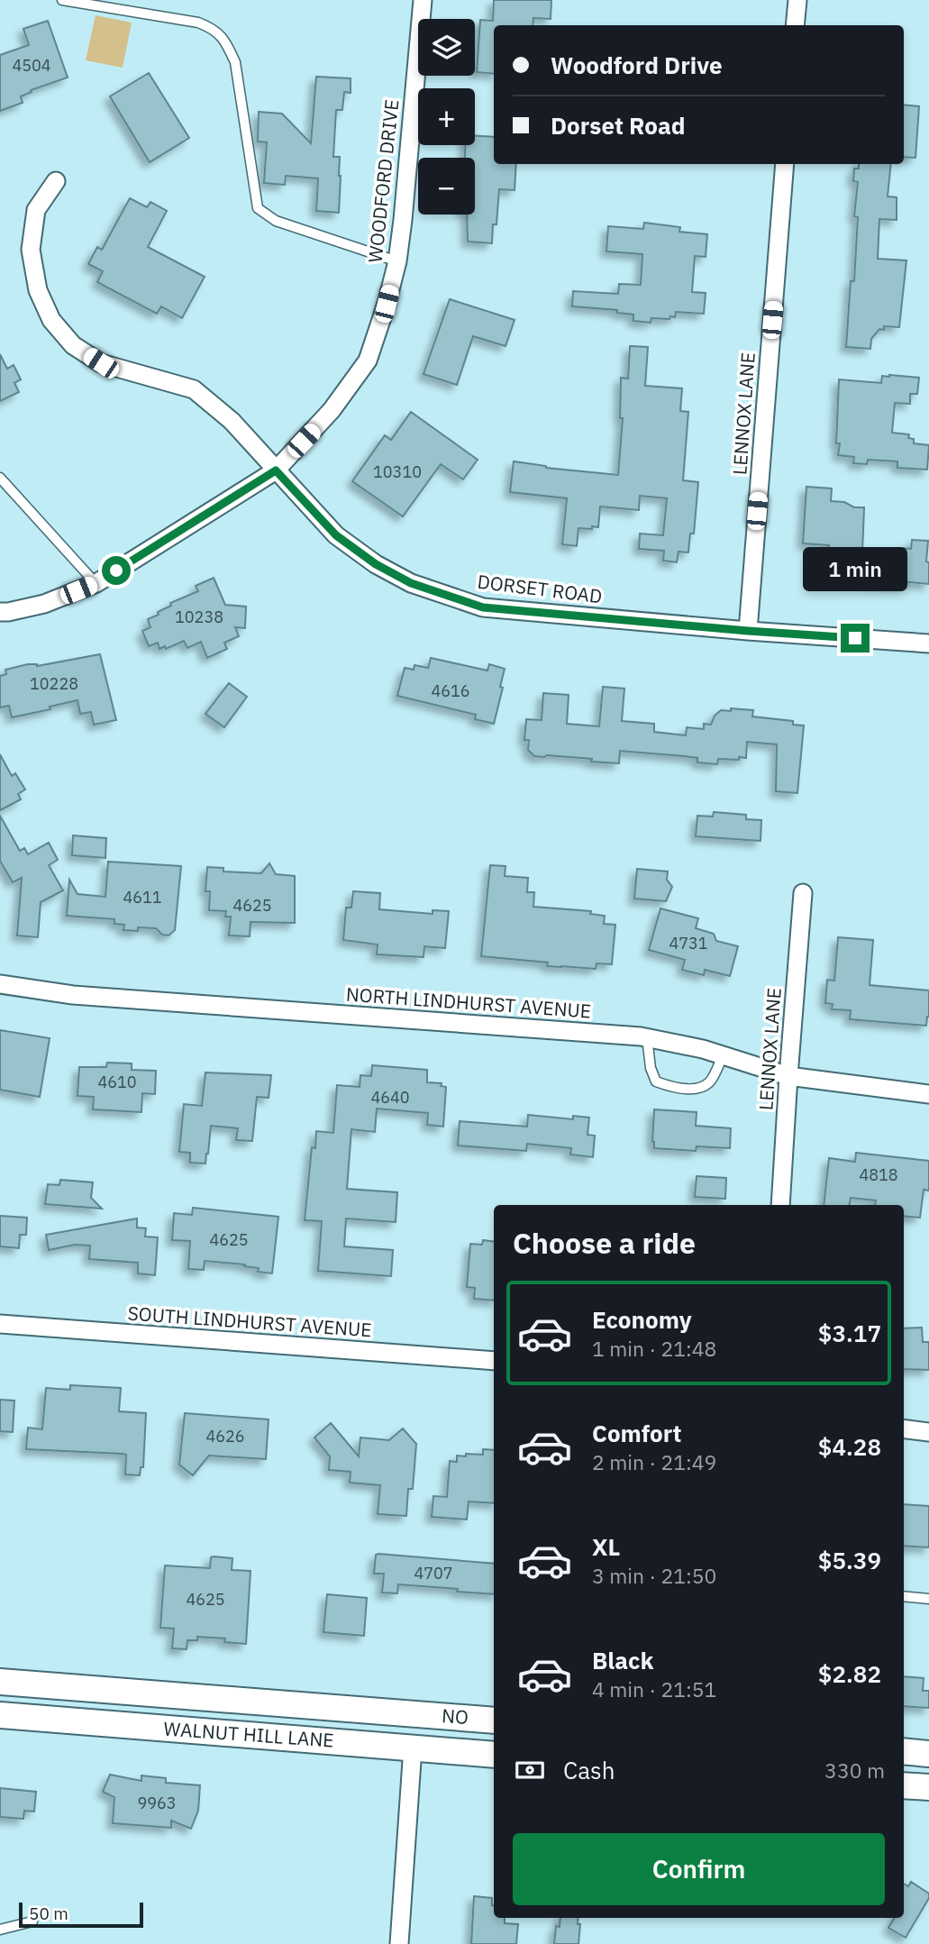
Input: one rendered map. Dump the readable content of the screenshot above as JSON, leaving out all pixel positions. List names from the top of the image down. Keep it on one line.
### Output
{"streets":{"main road":["NO","WALNUT HILL LANE"],"street":["WOODFORD DRIVE","LENNOX LANE","DORSET ROAD","NORTH LINDHURST AVENUE","SOUTH LINDHURST AVENUE"]},"crossings":[["WOODFORD DRIVE","DORSET ROAD"],["LENNOX LANE","DORSET ROAD"],["LENNOX LANE","NORTH LINDHURST AVENUE"],["NO","WALNUT HILL LANE"]],"house_numbers":["4504","10310","10238","10228","4616","4611","4625","4731","4610","4640","4818","4625","4626","4707","4625","9963"],"scale_bar":"50 m","page":{"map_buttons":["+","−"],"banner":["Woodford Drive","Dorset Road"],"bubble":"1 min","heading":"Choose a ride","list":[{"name":"Economy","note":"1 min · 21:48","value":"$3.17"},{"name":"Comfort","note":"2 min · 21:49","value":"$4.28"},{"name":"XL","note":"3 min · 21:50","value":"$5.39"},{"name":"Black","note":"4 min · 21:51","value":"$2.82"}],"pay":["Cash","330 m"],"buttons":"Confirm","scale":"50 m"}}
